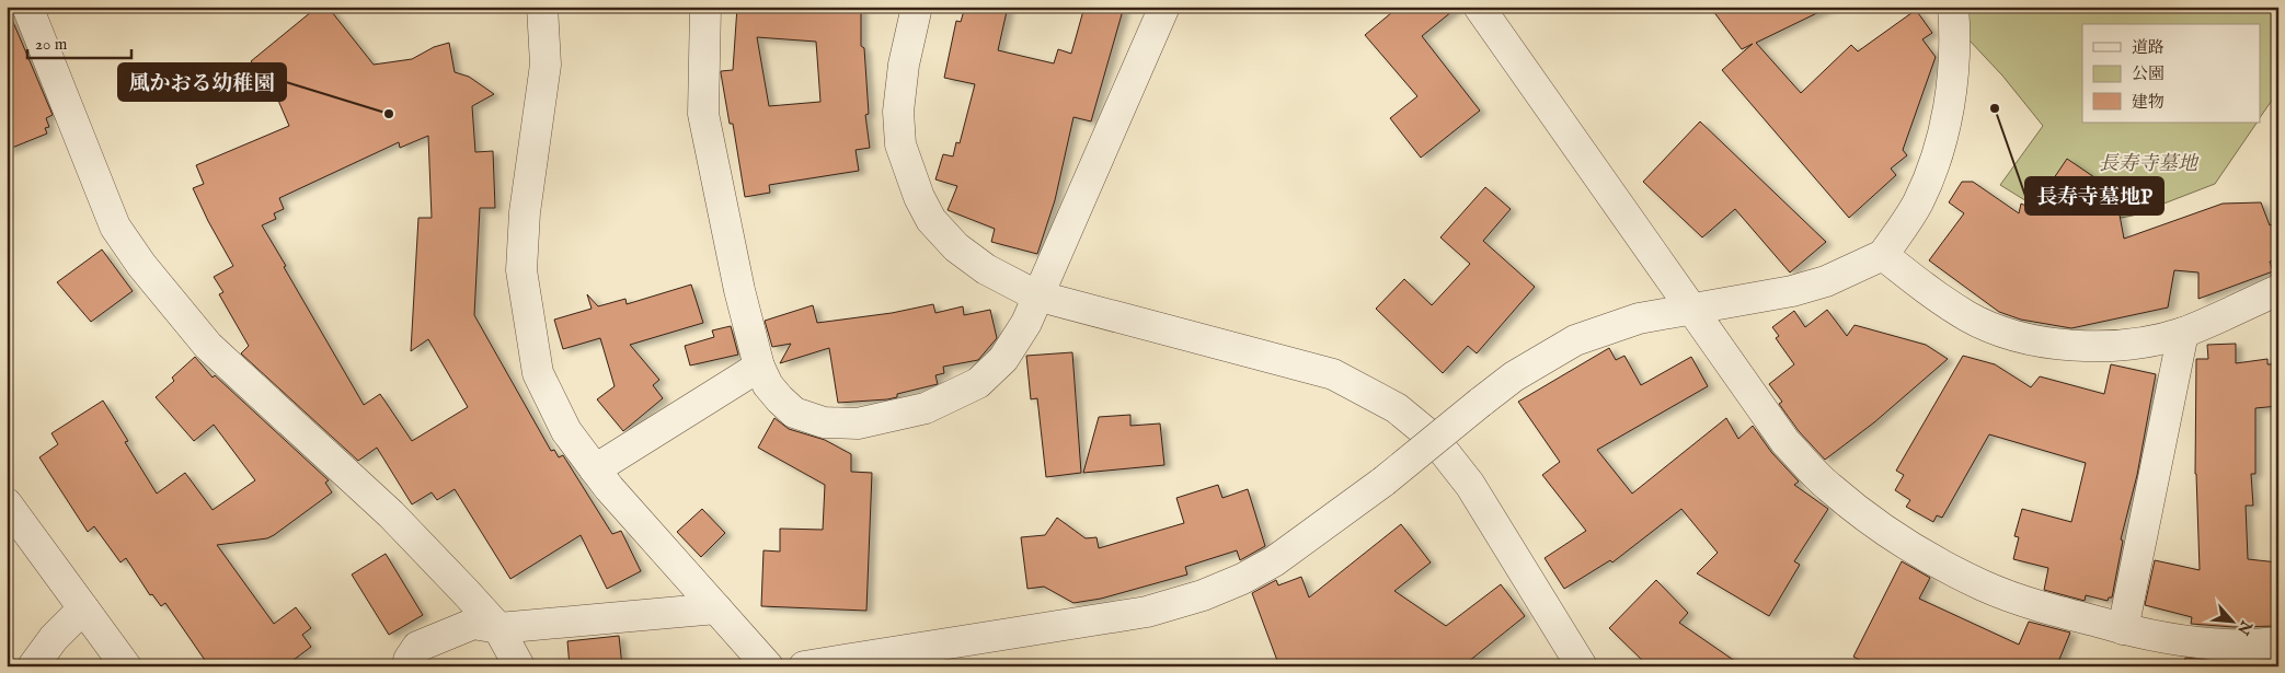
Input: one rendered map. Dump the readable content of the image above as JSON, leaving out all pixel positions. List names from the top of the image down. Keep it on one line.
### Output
{"parks":["長寿寺墓地"],"places":["長寿寺墓地P","風かおる幼稚園"],"legend":["道路","公園","建物"],"scale_bar":"20 m","north":"bottom right"}
